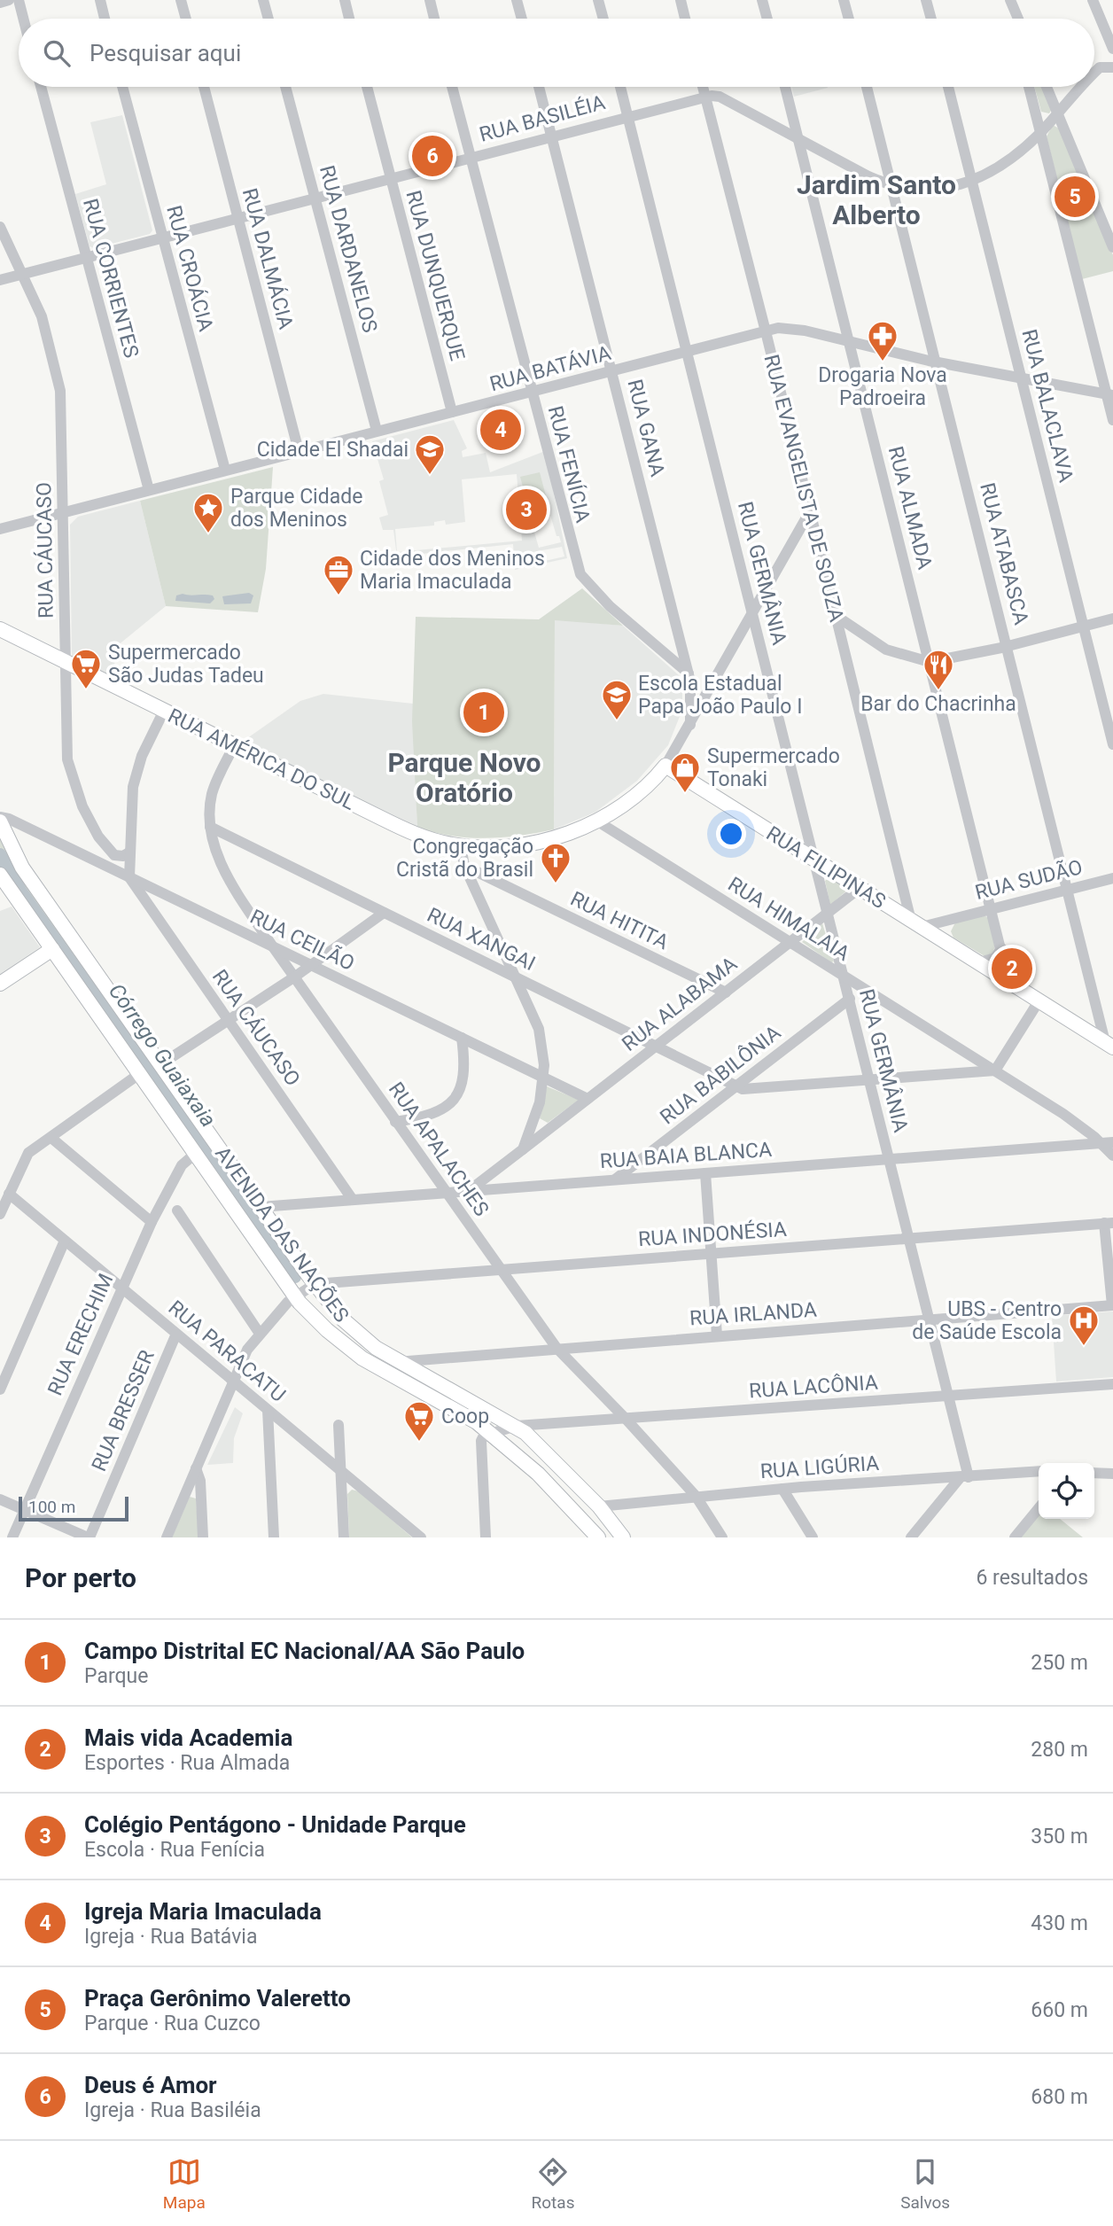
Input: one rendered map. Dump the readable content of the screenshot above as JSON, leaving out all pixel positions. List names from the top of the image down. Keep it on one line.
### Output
{"streets":{"main road":["RUA AMÉRICA DO SUL","RUA FILIPINAS","AVENIDA DAS NAÇÕES"],"street":["RUA BASILÉIA","RUA DARDANELOS","RUA DALMÁCIA","RUA CROÁCIA","RUA DUNQUERQUE","RUA CORRIENTES","RUA BATÁVIA","RUA BALACLAVA","RUA GANA","RUA FENÍCIA","RUA EVANGELISTA DE SOUZA","RUA ALMADA","RUA CÁUCASO","RUA ATABASCA","RUA GERMÂNIA","RUA SUDÃO","RUA HIMALAIA","RUA HITITA","RUA XANGAI","RUA CEILÃO","RUA ALABAMA","RUA BABILÔNIA","RUA APALACHES","RUA BAIA BLANCA","RUA INDONÉSIA","RUA IRLANDA","RUA ERECHIM","RUA PARACATU","RUA LACÔNIA","RUA BRESSER","RUA LIGÚRIA"]},"crossings":[["RUA BASILÉIA","RUA DARDANELOS"],["RUA BASILÉIA","RUA DALMÁCIA"],["RUA BASILÉIA","RUA CROÁCIA"],["RUA BASILÉIA","RUA DUNQUERQUE"],["RUA BASILÉIA","RUA CORRIENTES"],["RUA BASILÉIA","RUA GANA"],["RUA BASILÉIA","RUA FENÍCIA"],["RUA BASILÉIA","RUA EVANGELISTA DE SOUZA"],["RUA BASILÉIA","RUA CÁUCASO"],["RUA BASILÉIA","RUA GERMÂNIA"],["RUA DARDANELOS","RUA BATÁVIA"],["RUA DALMÁCIA","RUA BATÁVIA"],["RUA CROÁCIA","RUA BATÁVIA"],["RUA DUNQUERQUE","RUA BATÁVIA"],["RUA CORRIENTES","RUA BATÁVIA"],["RUA BATÁVIA","RUA BALACLAVA"],["RUA BATÁVIA","RUA GANA"],["RUA BATÁVIA","RUA FENÍCIA"],["RUA BATÁVIA","RUA EVANGELISTA DE SOUZA"],["RUA BATÁVIA","RUA ALMADA"],["RUA BATÁVIA","RUA CÁUCASO"],["RUA BATÁVIA","RUA ATABASCA"],["RUA BATÁVIA","RUA GERMÂNIA"],["RUA GANA","RUA FENÍCIA"],["RUA GANA","RUA AMÉRICA DO SUL"],["RUA EVANGELISTA DE SOUZA","RUA AMÉRICA DO SUL"],["RUA EVANGELISTA DE SOUZA","RUA FILIPINAS"],["RUA EVANGELISTA DE SOUZA","RUA SUDÃO"],["RUA ALMADA","RUA SUDÃO"],["RUA CÁUCASO","RUA AMÉRICA DO SUL"],["RUA CÁUCASO","RUA CEILÃO"],["RUA CÁUCASO","RUA BAIA BLANCA"],["RUA ATABASCA","RUA SUDÃO"],["RUA GERMÂNIA","RUA AMÉRICA DO SUL"],["RUA GERMÂNIA","RUA FILIPINAS"],["RUA GERMÂNIA","RUA HIMALAIA"],["RUA GERMÂNIA","RUA ALABAMA"],["RUA GERMÂNIA","RUA BABILÔNIA"],["RUA GERMÂNIA","RUA BAIA BLANCA"],["RUA GERMÂNIA","RUA INDONÉSIA"],["RUA GERMÂNIA","RUA IRLANDA"],["RUA GERMÂNIA","RUA LACÔNIA"],["RUA GERMÂNIA","RUA LIGÚRIA"],["RUA AMÉRICA DO SUL","RUA FILIPINAS"],["RUA AMÉRICA DO SUL","RUA HIMALAIA"],["RUA AMÉRICA DO SUL","RUA APALACHES"],["RUA FILIPINAS","RUA SUDÃO"],["RUA FILIPINAS","RUA ALABAMA"],["RUA HIMALAIA","RUA ALABAMA"],["RUA HIMALAIA","RUA BAIA BLANCA"],["RUA HITITA","RUA ALABAMA"],["RUA XANGAI","RUA ALABAMA"],["RUA XANGAI","RUA BABILÔNIA"],["RUA XANGAI","RUA APALACHES"],["RUA CEILÃO","RUA ALABAMA"],["RUA CEILÃO","RUA APALACHES"],["RUA CEILÃO","AVENIDA DAS NAÇÕES"],["RUA ALABAMA","RUA BAIA BLANCA"],["RUA BABILÔNIA","RUA BAIA BLANCA"],["RUA APALACHES","RUA BAIA BLANCA"],["RUA APALACHES","RUA INDONÉSIA"],["RUA APALACHES","RUA IRLANDA"],["RUA APALACHES","RUA LACÔNIA"],["RUA APALACHES","RUA LIGÚRIA"],["RUA BAIA BLANCA","AVENIDA DAS NAÇÕES"],["AVENIDA DAS NAÇÕES","RUA INDONÉSIA"],["AVENIDA DAS NAÇÕES","RUA IRLANDA"],["AVENIDA DAS NAÇÕES","RUA ERECHIM"],["AVENIDA DAS NAÇÕES","RUA LACÔNIA"],["AVENIDA DAS NAÇÕES","RUA LIGÚRIA"],["RUA ERECHIM","RUA PARACATU"],["RUA PARACATU","RUA BRESSER"]],"districts":["Jardim Santo Alberto","Parque Novo Oratório"],"water":["Córrego Guaiaxaia"],"places":{"pharmacy":["Drogaria Nova Padroeira"],"school or university":["Cidade El Shadai","Escola Estadual Papa João Paulo I"],"place":["Parque Cidade dos Meninos"],"office":["Cidade dos Meninos Maria Imaculada"],"supermarket":["Supermercado São Judas Tadeu","Coop"],"restaurant":["Bar do Chacrinha"],"shop":["Supermercado Tonaki"],"church":["Congregação Cristã do Brasil"],"hospital":["UBS - Centro de Saúde Escola"]},"scale_bar":"100 m","page":{"search":"Pesquisar aqui","pins":["6","5","4","3","1","2"],"scale":"100 m","heading":["Por perto","6 resultados"],"list":[{"mark":"1","name":"Campo Distrital EC Nacional/AA São Paulo","note":"Parque","value":"250 m"},{"mark":"2","name":"Mais vida Academia","note":"Esportes · Rua Almada","value":"280 m"},{"mark":"3","name":"Colégio Pentágono - Unidade Parque","note":"Escola · Rua Fenícia","value":"350 m"},{"mark":"4","name":"Igreja Maria Imaculada","note":"Igreja · Rua Batávia","value":"430 m"},{"mark":"5","name":"Praça Gerônimo Valeretto","note":"Parque · Rua Cuzco","value":"660 m"},{"mark":"6","name":"Deus é Amor","note":"Igreja · Rua Basiléia","value":"680 m"}],"nav":["Mapa","Rotas","Salvos"]}}
